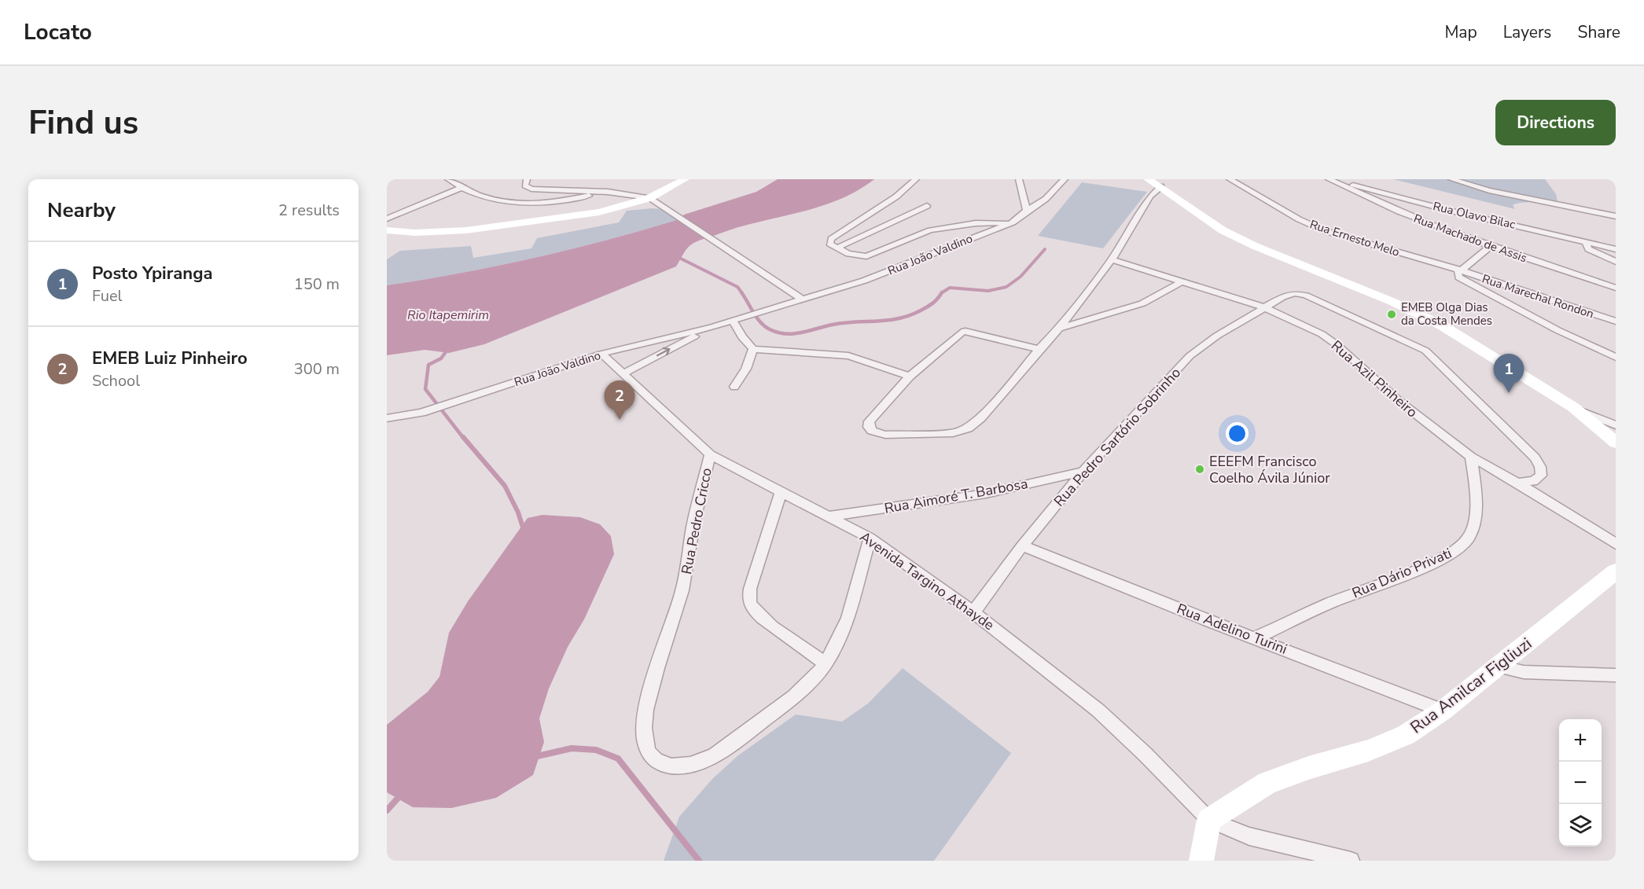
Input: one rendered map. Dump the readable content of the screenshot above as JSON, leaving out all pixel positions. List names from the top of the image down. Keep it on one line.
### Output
{"streets":{"main road":["Rua Amilcar Figliuzi"],"street":["Rua Olavo Bilac","Rua Ernesto Melo","Rua Machado de Assis","Rua João Valdino","Rua Marechal Rondon","Rua Azil Pinheiro","Rua Pedro Sartório Sobrinho","Rua Aimoré T. Barbosa","Rua Pedro Cricco","Rua Dário Privati","Avenida Targino Athayde","Rua Adelino Turini"]},"crossings":[["Rua Ernesto Melo","Rua Marechal Rondon"],["Rua João Valdino","Avenida Targino Athayde"],["Rua Azil Pinheiro","Rua Pedro Sartório Sobrinho"],["Rua Azil Pinheiro","Rua Dário Privati"],["Rua Pedro Sartório Sobrinho","Rua Aimoré T. Barbosa"],["Rua Pedro Sartório Sobrinho","Avenida Targino Athayde"],["Rua Pedro Sartório Sobrinho","Rua Adelino Turini"],["Rua Aimoré T. Barbosa","Avenida Targino Athayde"],["Rua Pedro Cricco","Avenida Targino Athayde"],["Rua Dário Privati","Rua Adelino Turini"],["Avenida Targino Athayde","Rua Amilcar Figliuzi"],["Rua Adelino Turini","Rua Amilcar Figliuzi"]],"water":["Rio Itapemirim"],"places":["EMEB Olga Dias da Costa Mendes","EEEFM Francisco Coelho Ávila Júnior"],"page":{"header":"Locato","nav":["Map","Layers","Share"],"buttons":"Directions","title":"Find us","heading":["Nearby","2 results"],"list":[{"mark":"1","name":"Posto Ypiranga","note":"Fuel","value":"150 m"},{"mark":"2","name":"EMEB Luiz Pinheiro","note":"School","value":"300 m"}],"pins":["1","2"],"map_buttons":["+","−"]}}
